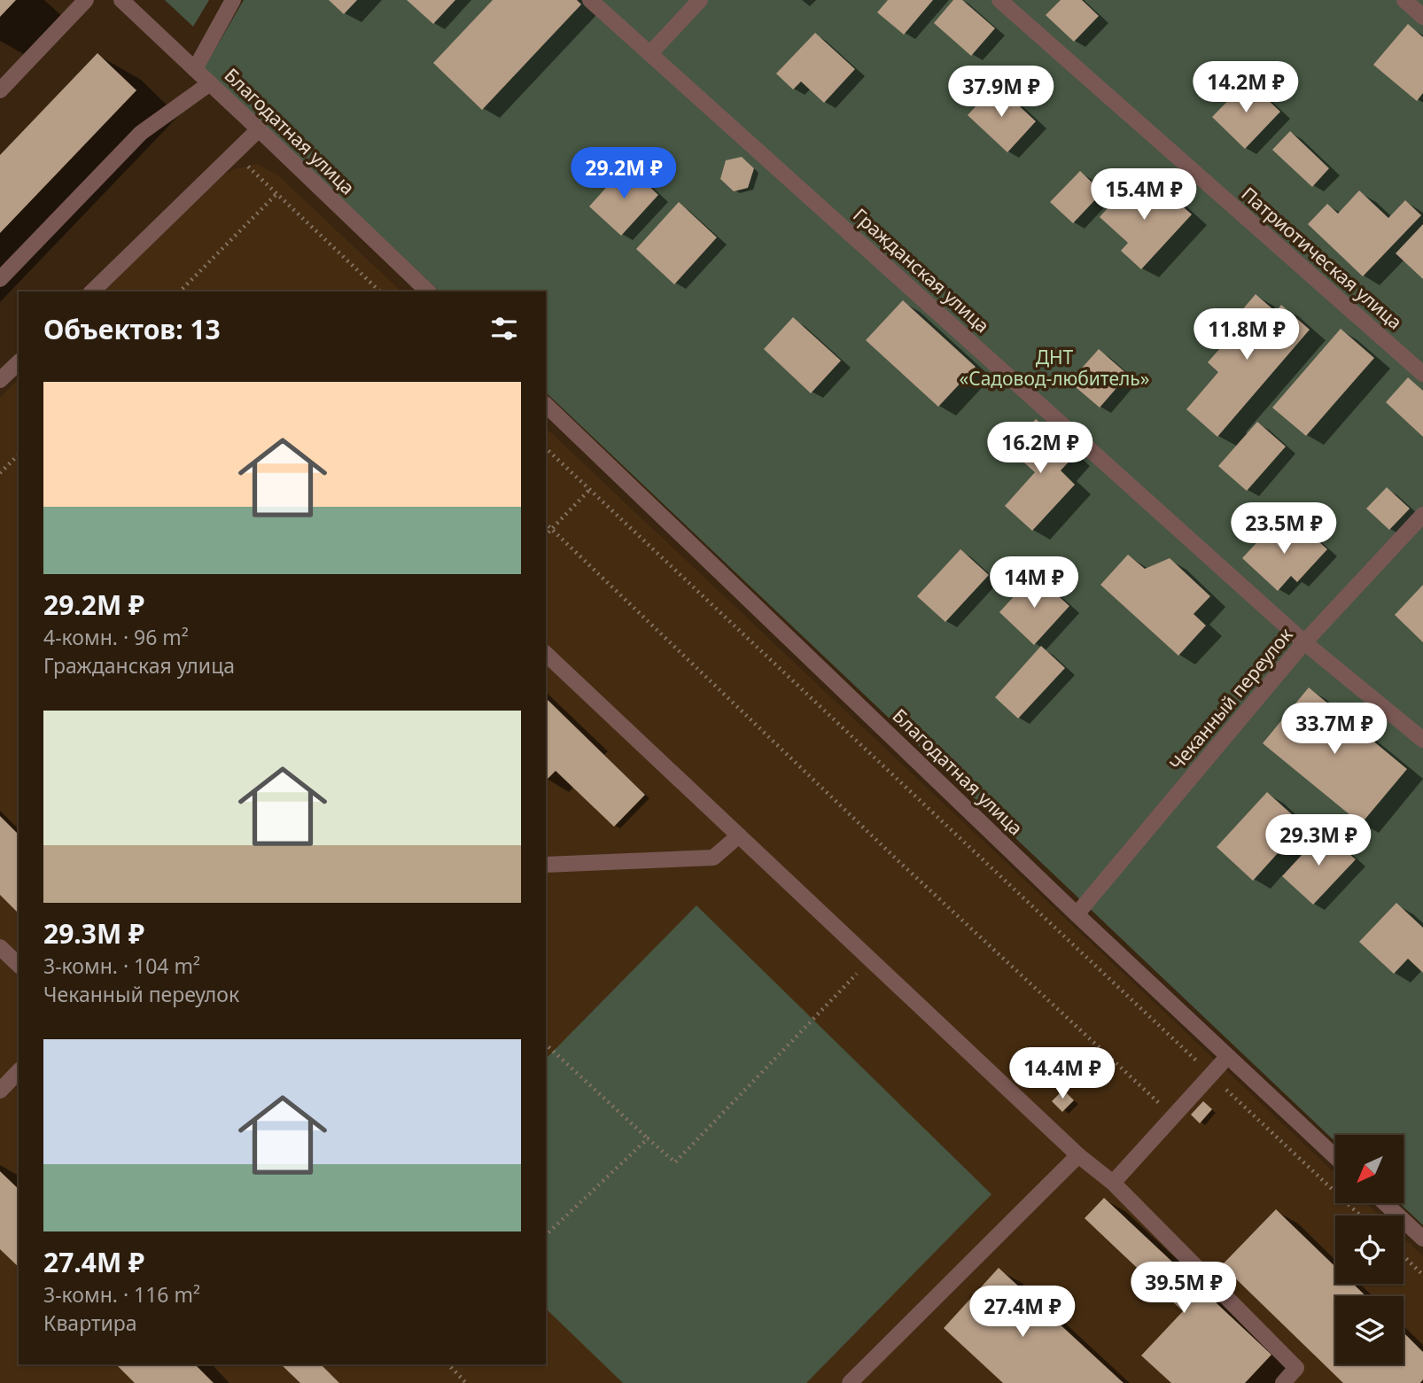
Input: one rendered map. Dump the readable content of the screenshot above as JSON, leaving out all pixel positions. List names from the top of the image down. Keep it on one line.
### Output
{"streets":{"street":["Благодатная улица","Патриотическая улица","Гражданская улица","Чеканный переулок"]},"crossings":[["Благодатная улица","Чеканный переулок"],["Гражданская улица","Чеканный переулок"]],"parks":["ДНТ «Садовод-любитель»"],"north":"bottom left","page":{"price":["14.2M ₽","37.9M ₽","29.2M ₽","15.4M ₽","11.8M ₽","16.2M ₽","23.5M ₽","14M ₽","33.7M ₽","29.3M ₽","14.4M ₽","39.5M ₽","27.4M ₽"],"heading":"Объектов: 13","list":[{"name":"29.2M ₽","note":"4-комн. · 96 m² · Гражданская улица"},{"name":"29.3M ₽","note":"3-комн. · 104 m² · Чеканный переулок"},{"name":"27.4M ₽","note":"3-комн. · 116 m² · Квартира"}]}}
